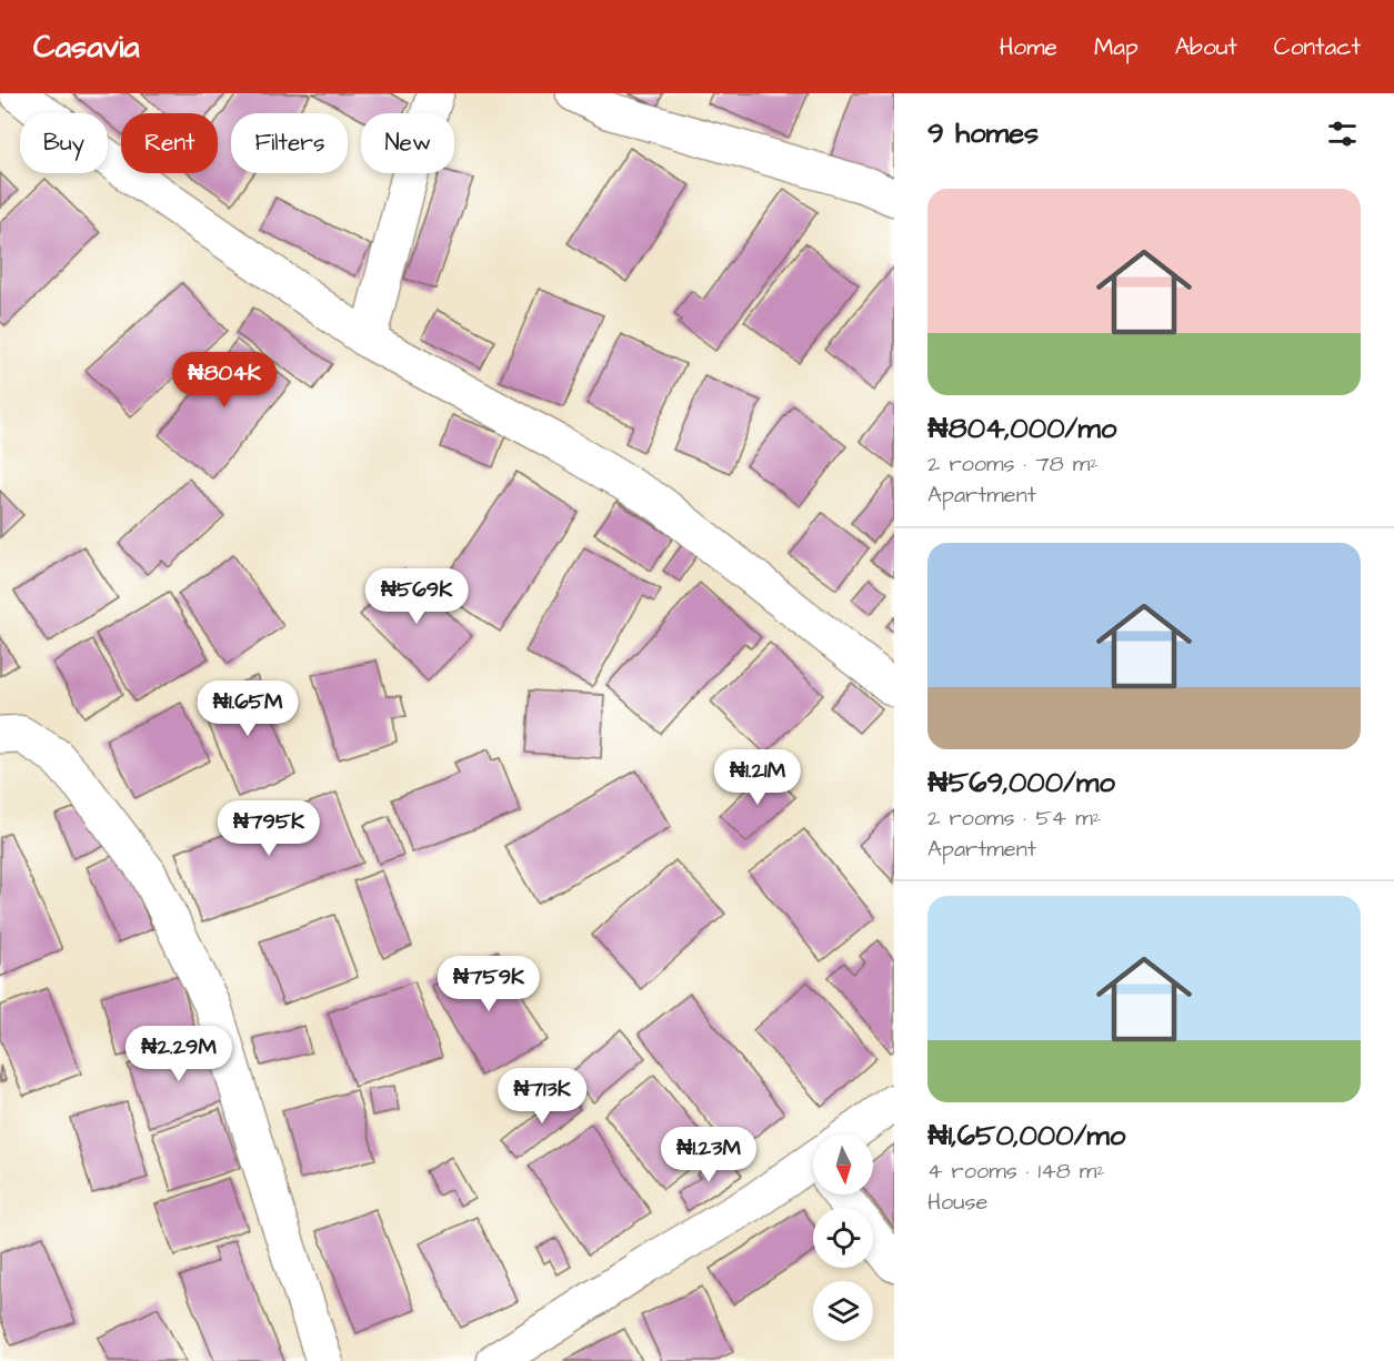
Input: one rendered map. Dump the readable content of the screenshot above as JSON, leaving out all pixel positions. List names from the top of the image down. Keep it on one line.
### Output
{"north":"bottom","page":{"header":"Casavia","nav":["Home","Map","About","Contact"],"heading":"9 homes","chip":["Buy","Rent","Filters","New"],"list":[{"name":"₦804,000/mo","note":"2 rooms · 78 m² · Apartment"},{"name":"₦569,000/mo","note":"2 rooms · 54 m² · Apartment"},{"name":"₦1,650,000/mo","note":"4 rooms · 148 m² · House"}],"price":["₦804K","₦569K","₦1.65M","₦1.21M","₦795K","₦759K","₦2.29M","₦713K","₦1.23M"]}}
